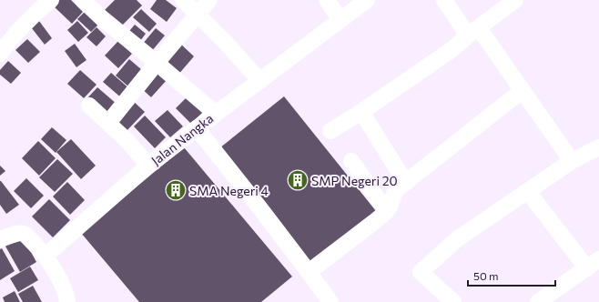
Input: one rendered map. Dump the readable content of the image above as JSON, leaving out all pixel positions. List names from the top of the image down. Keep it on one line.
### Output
{"streets":{"street":["Jalan Nangka"]},"places":{"building":["SMP Negeri 20","SMA Negeri 4"]},"scale_bar":"50 m"}
